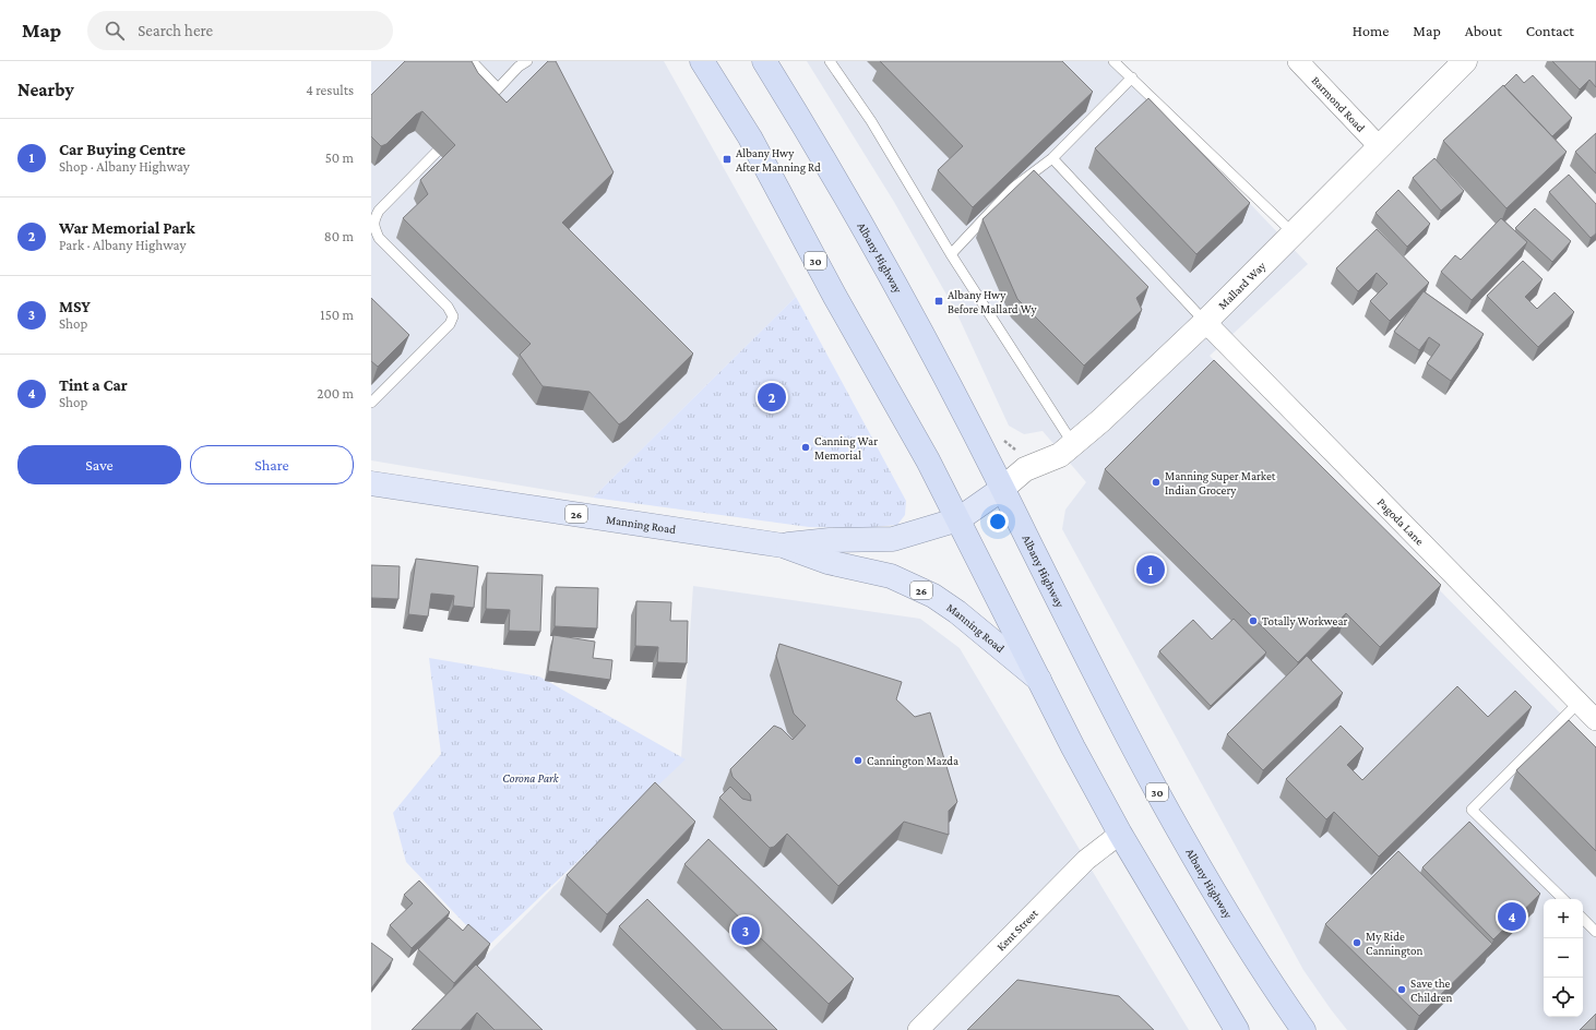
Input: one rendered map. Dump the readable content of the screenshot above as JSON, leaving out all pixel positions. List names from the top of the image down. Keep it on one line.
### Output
{"streets":{"highway":["Albany Highway","30"],"main road":["26","Manning Road"],"street":["Barmond Road","Mallard Way","Pagoda Lane","Kent Street"]},"crossings":[["Barmond Road","Mallard Way"],["Albany Highway","Mallard Way"],["Albany Highway","Manning Road"],["30","Manning Road"],["30","Kent Street"],["Mallard Way","Pagoda Lane"],["Mallard Way","Manning Road"]],"parks":["Corona Park"],"places":{"transit":["Albany Hwy After Manning Rd","Albany Hwy Before Mallard Wy"],"other":["Canning War Memorial","Manning Super Market Indian Grocery","Totally Workwear","Cannington Mazda","My Ride Cannington","Save the Children"]},"page":{"header":"Map","search":"Search here","nav":["Home","Map","About","Contact"],"heading":["Nearby","4 results"],"list":[{"mark":"1","name":"Car Buying Centre","note":"Shop · Albany Highway","value":"50 m"},{"mark":"2","name":"War Memorial Park","note":"Park · Albany Highway","value":"80 m"},{"mark":"3","name":"MSY","note":"Shop","value":"150 m"},{"mark":"4","name":"Tint a Car","note":"Shop","value":"200 m"}],"pins":["2","1","4","3"],"buttons":["Save","Share"],"map_buttons":["+","−"]}}
